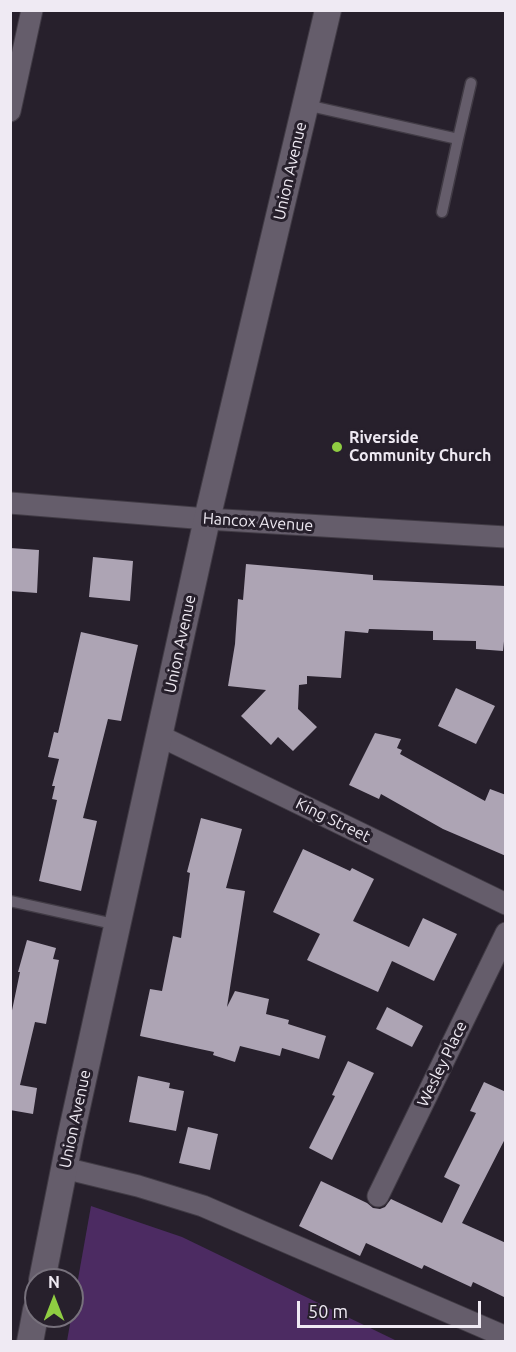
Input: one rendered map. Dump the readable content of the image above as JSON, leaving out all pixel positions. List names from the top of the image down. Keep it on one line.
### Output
{"streets":{"street":["Union Avenue","Hancox Avenue","King Street","Wesley Place"]},"crossings":[["Union Avenue","Hancox Avenue"],["Union Avenue","King Street"]],"places":["Riverside Community Church"],"scale_bar":"50 m","north":"top"}
